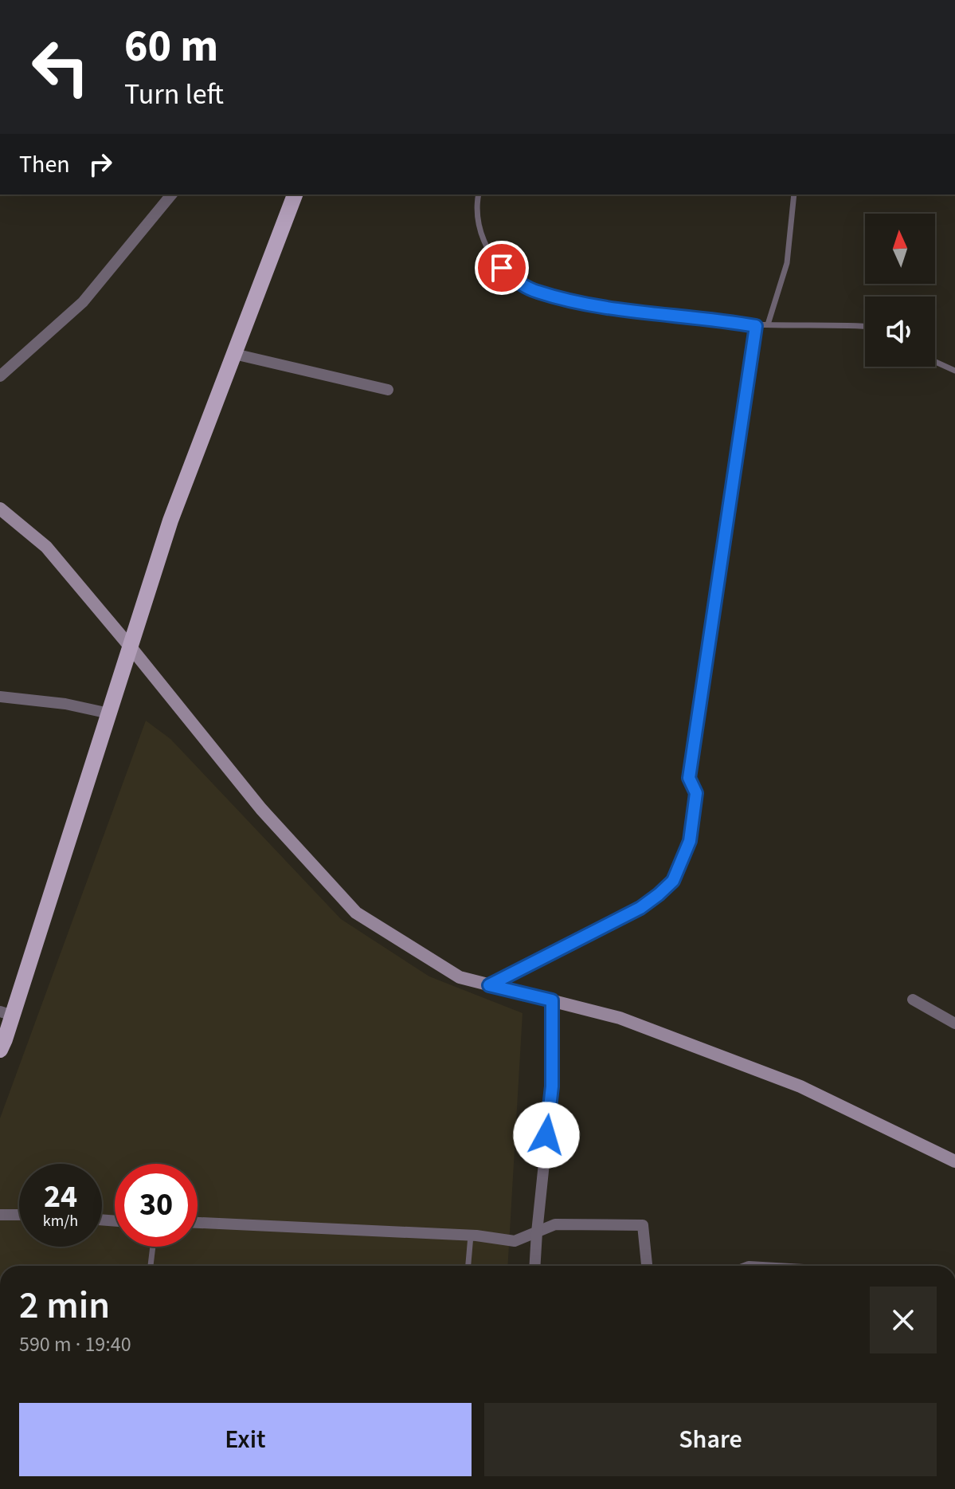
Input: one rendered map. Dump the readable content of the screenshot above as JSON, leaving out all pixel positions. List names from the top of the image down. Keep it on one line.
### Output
{"north":"top","page":{"turn":["60 m","Turn left"],"then":"Then","speed":"24 km/h","limit":"30","heading":["2 min","590 m · 19:40"],"buttons":["Exit","Share"]}}
